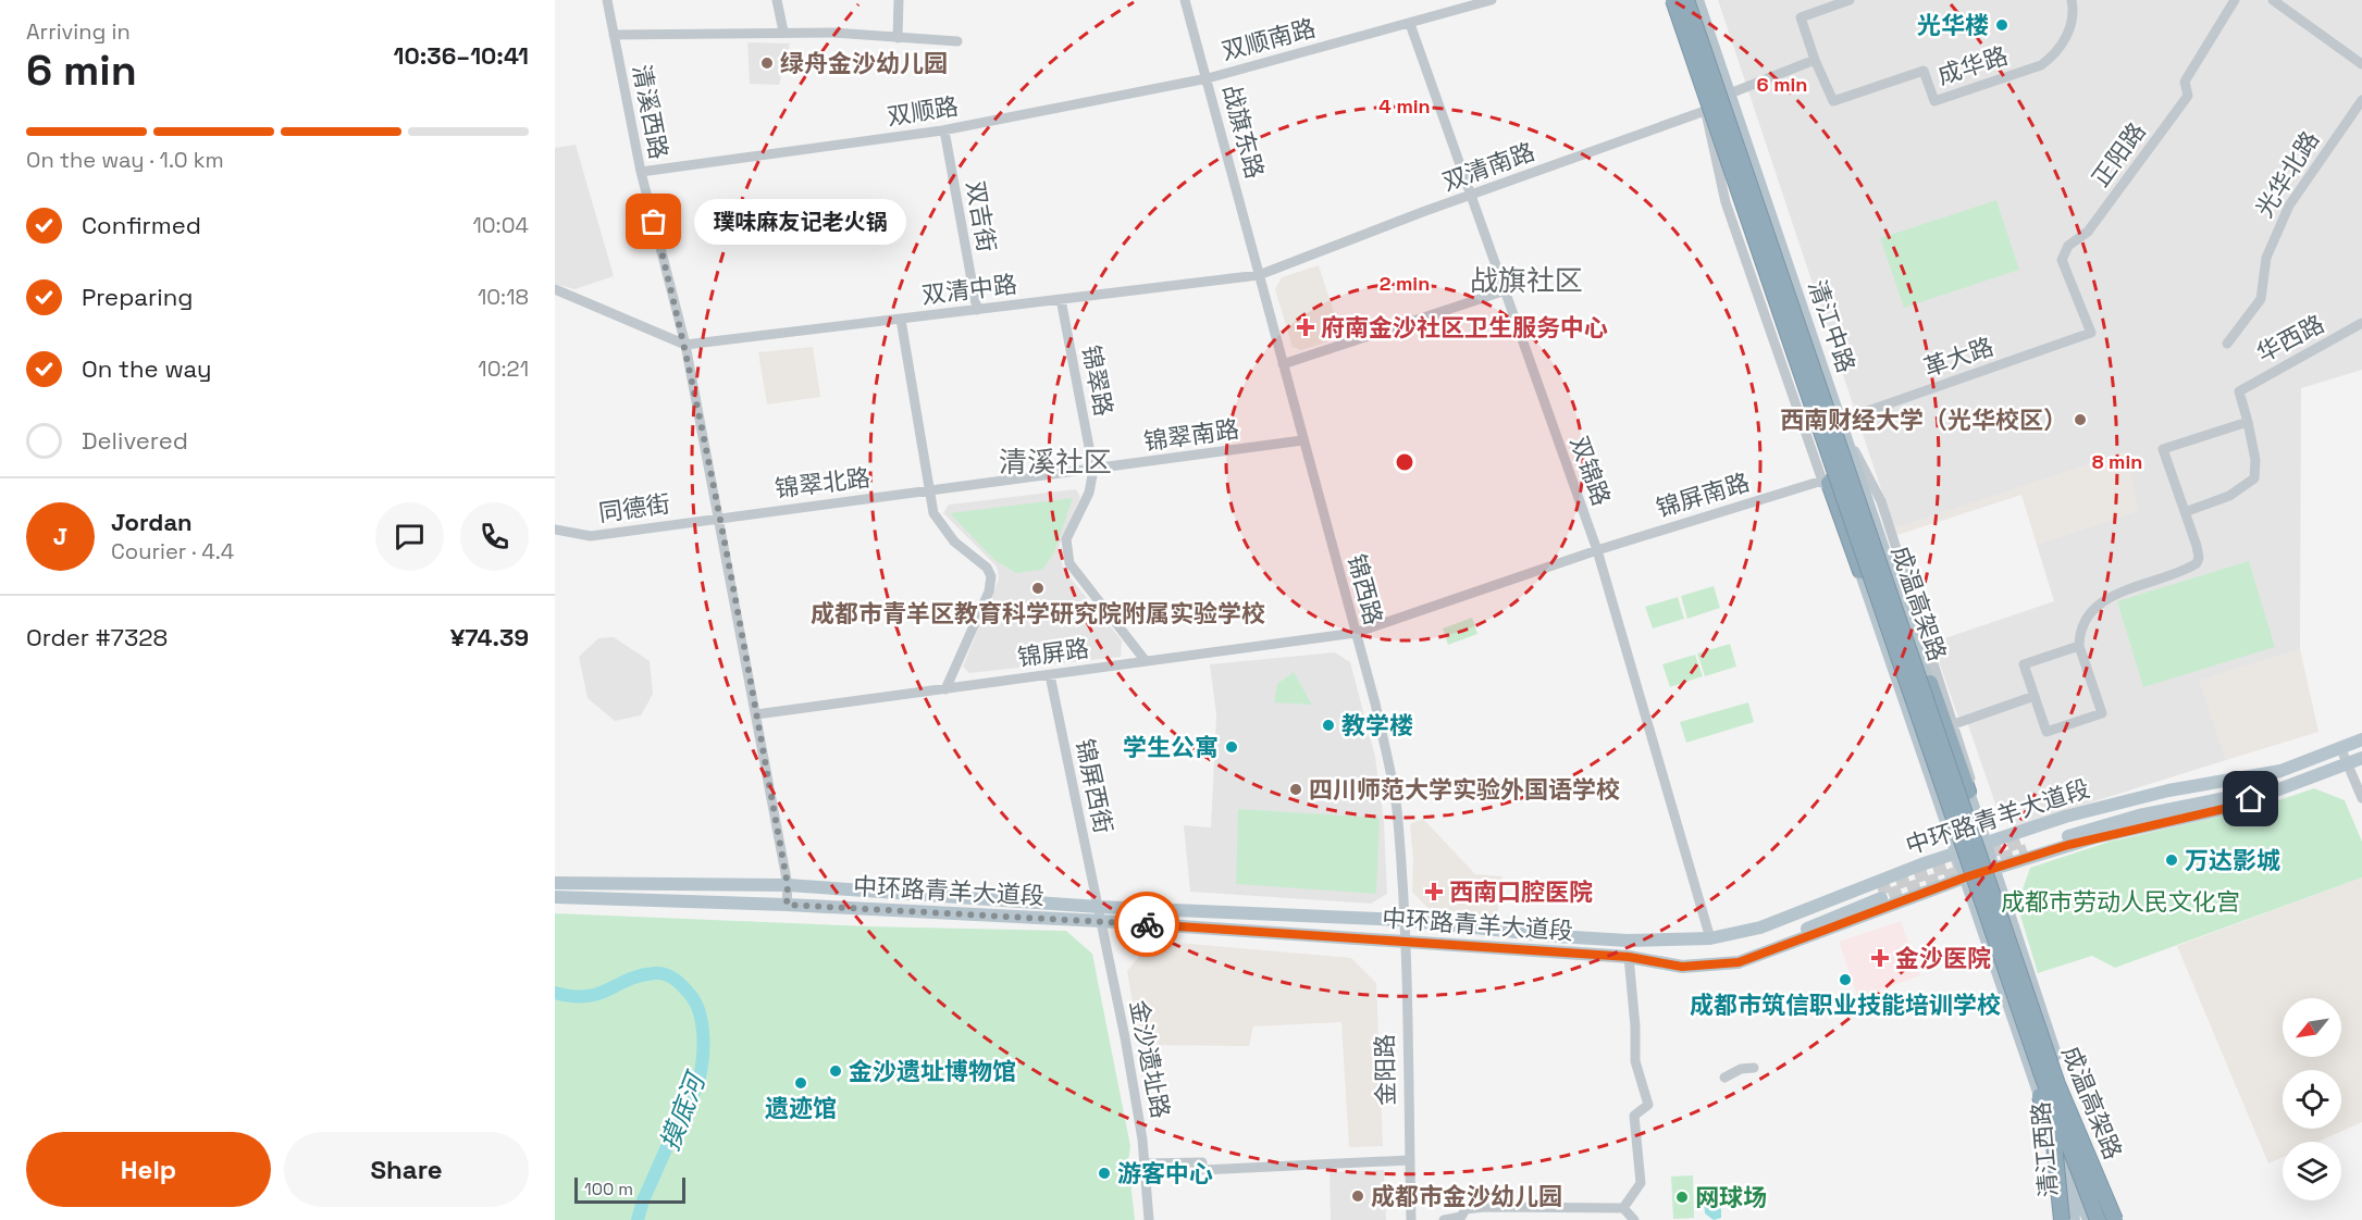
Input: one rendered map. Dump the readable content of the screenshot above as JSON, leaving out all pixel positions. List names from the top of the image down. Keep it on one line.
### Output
{"streets":{"highway":["成温高架路"],"main road":["清江中路","中环路青羊大道段","清江西路"],"street":["双顺南路","成华路","双顺路","清溪西路","战旗东路","正阳路","双清南路","光华北路","双吉街","双清中路","华西路","革大路","锦翠路","锦翠南路","双锦路","锦翠北路","锦屏南路","同德街","锦西路","锦屏路","锦屏西街","金沙遗址路","金阳路"]},"crossings":[["双顺南路","双顺路"],["双顺南路","战旗东路"],["双顺南路","双锦路"],["成华路","双清南路"],["双顺路","清溪西路"],["双顺路","战旗东路"],["双顺路","双吉街"],["清溪西路","双清中路"],["清溪西路","锦翠北路"],["清溪西路","同德街"],["清溪西路","锦屏路"],["清溪西路","中环路青羊大道段"],["战旗东路","双清南路"],["战旗东路","双清中路"],["战旗东路","锦西路"],["正阳路","革大路"],["双清南路","双清中路"],["双清南路","清江中路"],["双清南路","双锦路"],["双清南路","锦西路"],["双吉街","双清中路"],["双清中路","锦翠路"],["双清中路","锦西路"],["清江中路","革大路"],["清江中路","锦屏南路"],["清江中路","成温高架路"],["清江中路","中环路青羊大道段"],["清江中路","清江西路"],["革大路","成温高架路"],["锦翠路","锦翠南路"],["锦翠南路","锦翠北路"],["锦翠南路","锦西路"],["双锦路","锦屏南路"],["双锦路","中环路青羊大道段"],["锦翠北路","同德街"],["锦屏南路","锦西路"],["锦屏南路","锦屏路"],["锦西路","锦屏路"],["锦西路","中环路青羊大道段"],["锦西路","金阳路"],["锦屏路","锦屏西街"],["锦屏西街","中环路青羊大道段"],["锦屏西街","金沙遗址路"],["中环路青羊大道段","金沙遗址路"],["中环路青羊大道段","金阳路"]],"districts":["战旗社区","清溪社区"],"water":["摸底河"],"parks":["成都市劳动人民文化宫"],"places":{"other":["光华楼","绿舟金沙幼儿园","璞味麻友记老火锅","西南财经大学（光华校区）","成都市青羊区教育科学研究院附属实验学校","教学楼","学生公寓","四川师范大学实验外国语学校","万达影城","成都市筑信职业技能培训学校","金沙遗址博物馆","遗迹馆","游客中心","成都市金沙幼儿园","网球场"],"health":["府南金沙社区卫生服务中心","西南口腔医院","金沙医院"]},"scale_bar":"100 m","north":"bottom left","page":{"heading":["6 min","Arriving in","10:36–10:41"],"panel":["Jordan","Courier · 4.4","Order #7328","¥74.39"],"bar":"On the way · 1.0 km","list":[["Confirmed","10:04"],["Preparing","10:18"],["On the way","10:21"],"Delivered"],"bubble":"璞味麻友记老火锅","round":"J","buttons":["Help","Share"],"scale":"100 m"},"rings":["6 min","4 min","2 min","8 min"]}
